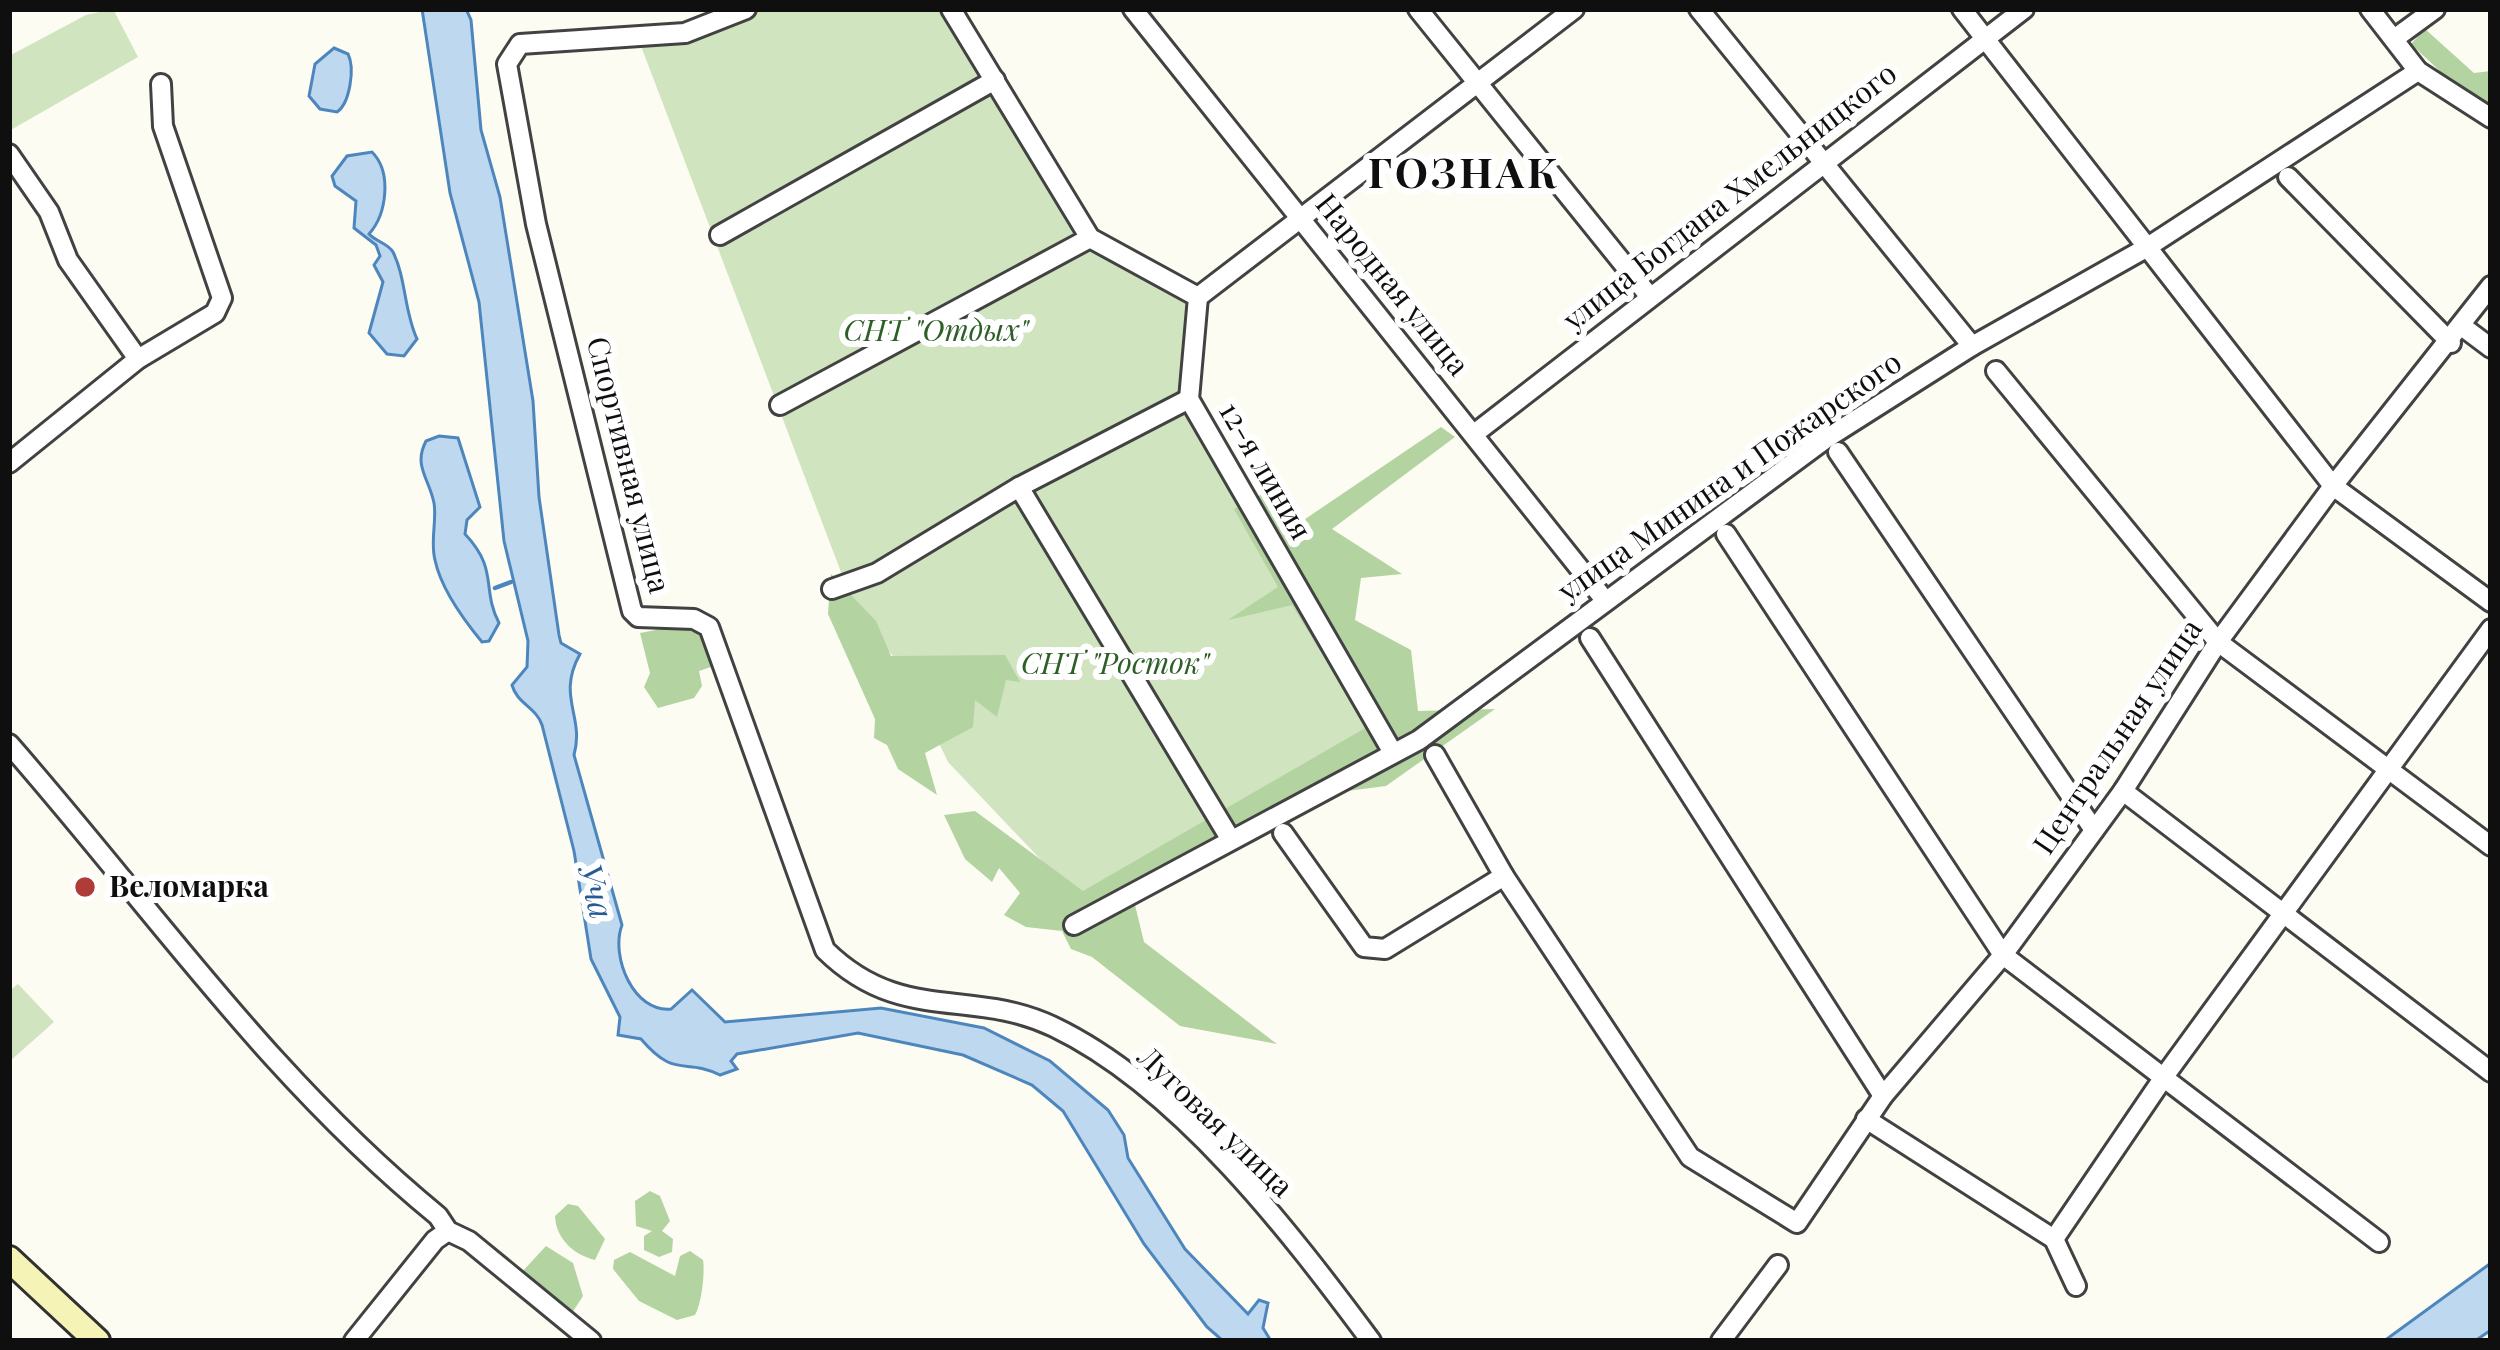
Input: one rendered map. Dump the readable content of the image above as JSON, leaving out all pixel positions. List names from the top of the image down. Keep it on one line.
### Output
{"streets":{"street":["улица Богдана Хмельницкого","Народная улица","Спортивная улица","12-я линия","улица Минина и Пожарского","Центральная улица","Луговая улица"]},"crossings":[["улица Богдана Хмельницкого","Народная улица"],["Народная улица","улица Минина и Пожарского"],["Спортивная улица","Луговая улица"],["12-я линия","улица Минина и Пожарского"]],"districts":["ГОЗНАК"],"water":["Уча"],"parks":["СНТ \"Отдых\"","СНТ \"Росток\""],"places":["Веломарка"]}
